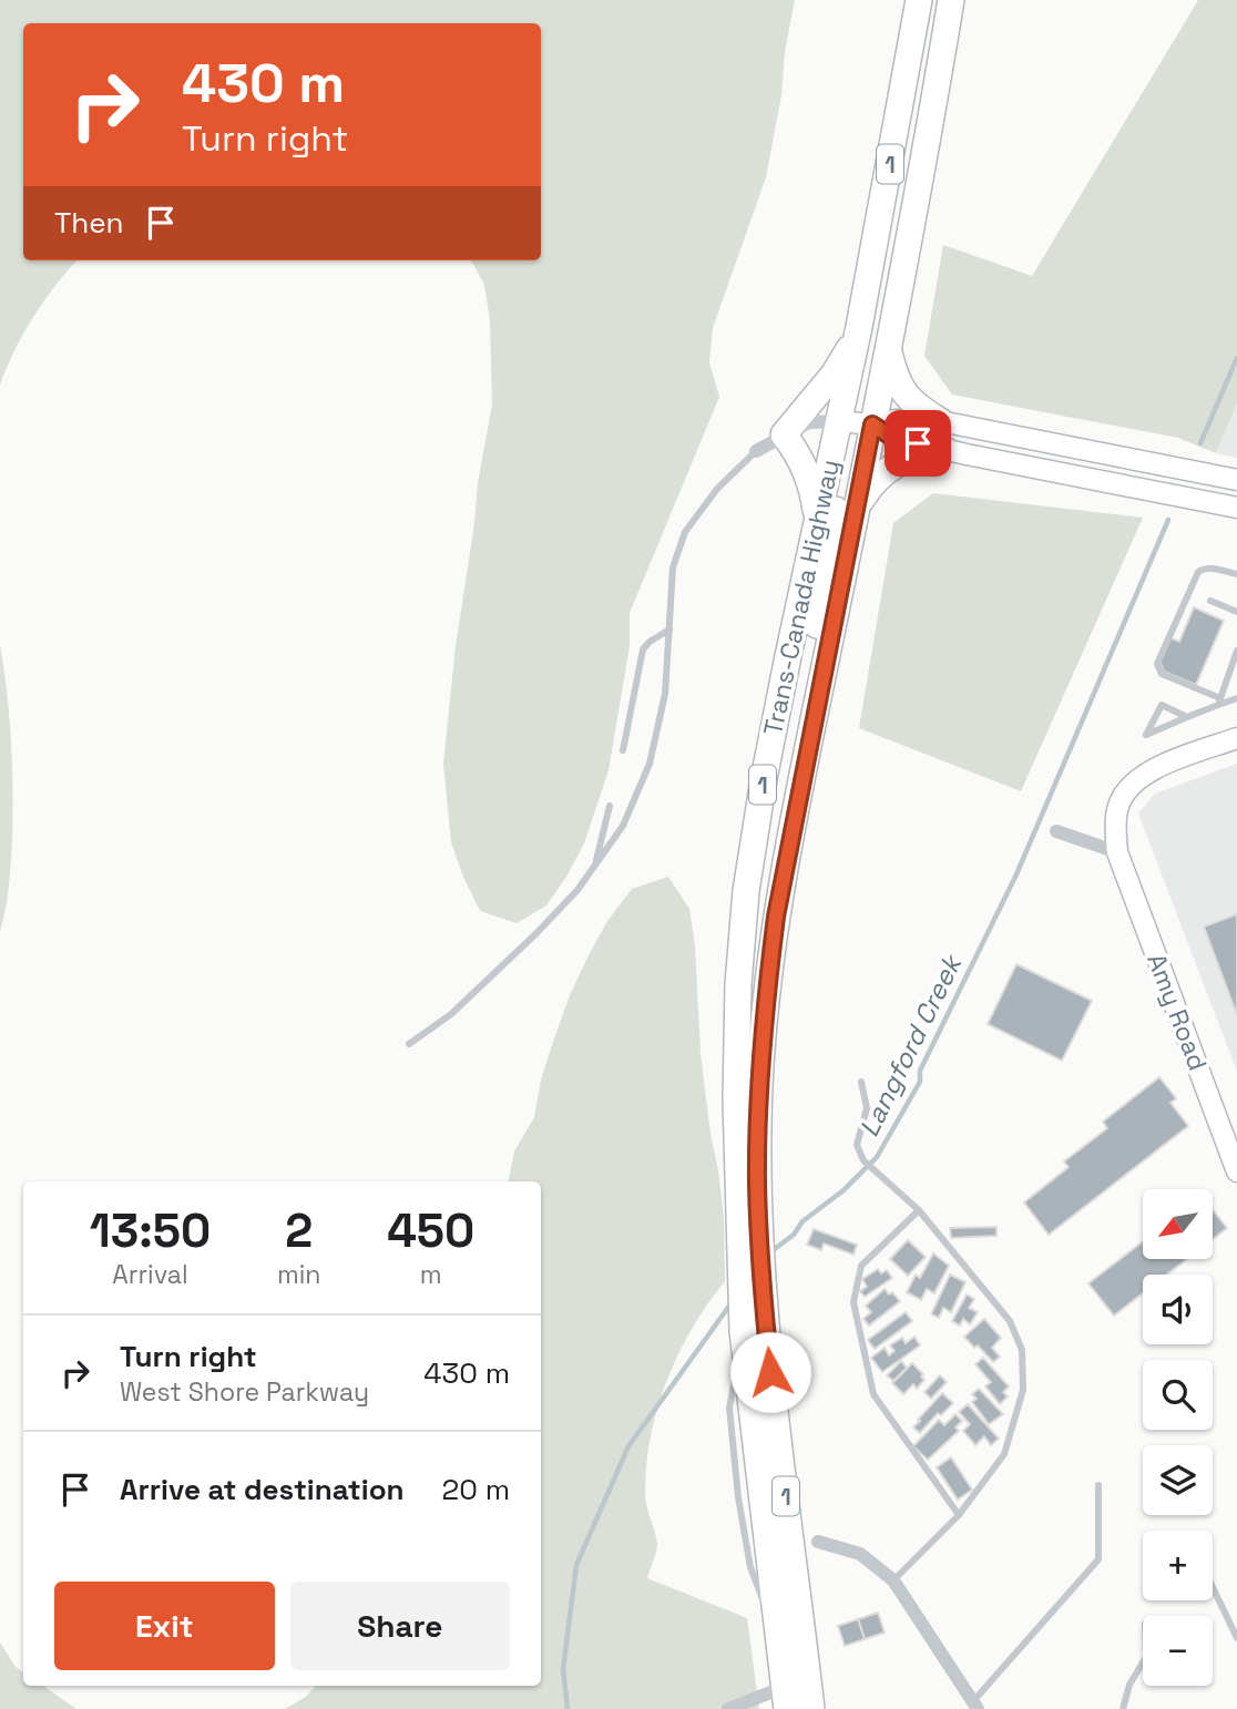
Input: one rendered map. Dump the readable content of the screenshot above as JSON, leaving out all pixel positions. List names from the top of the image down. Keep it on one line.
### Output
{"streets":{"highway":["1","Trans-Canada Highway"],"main road":["Amy Road"]},"water":["Langford Creek"],"north":"bottom left","page":{"turn":["430 m","Turn right"],"then":"Then","eta":["13:50","Arrival","2","min","450","m"],"map_buttons":["+","−"],"list":[{"name":"Turn right","note":"West Shore Parkway","value":"430 m"},{"name":"Arrive at destination","value":"20 m"}],"buttons":["Exit","Share"]}}
